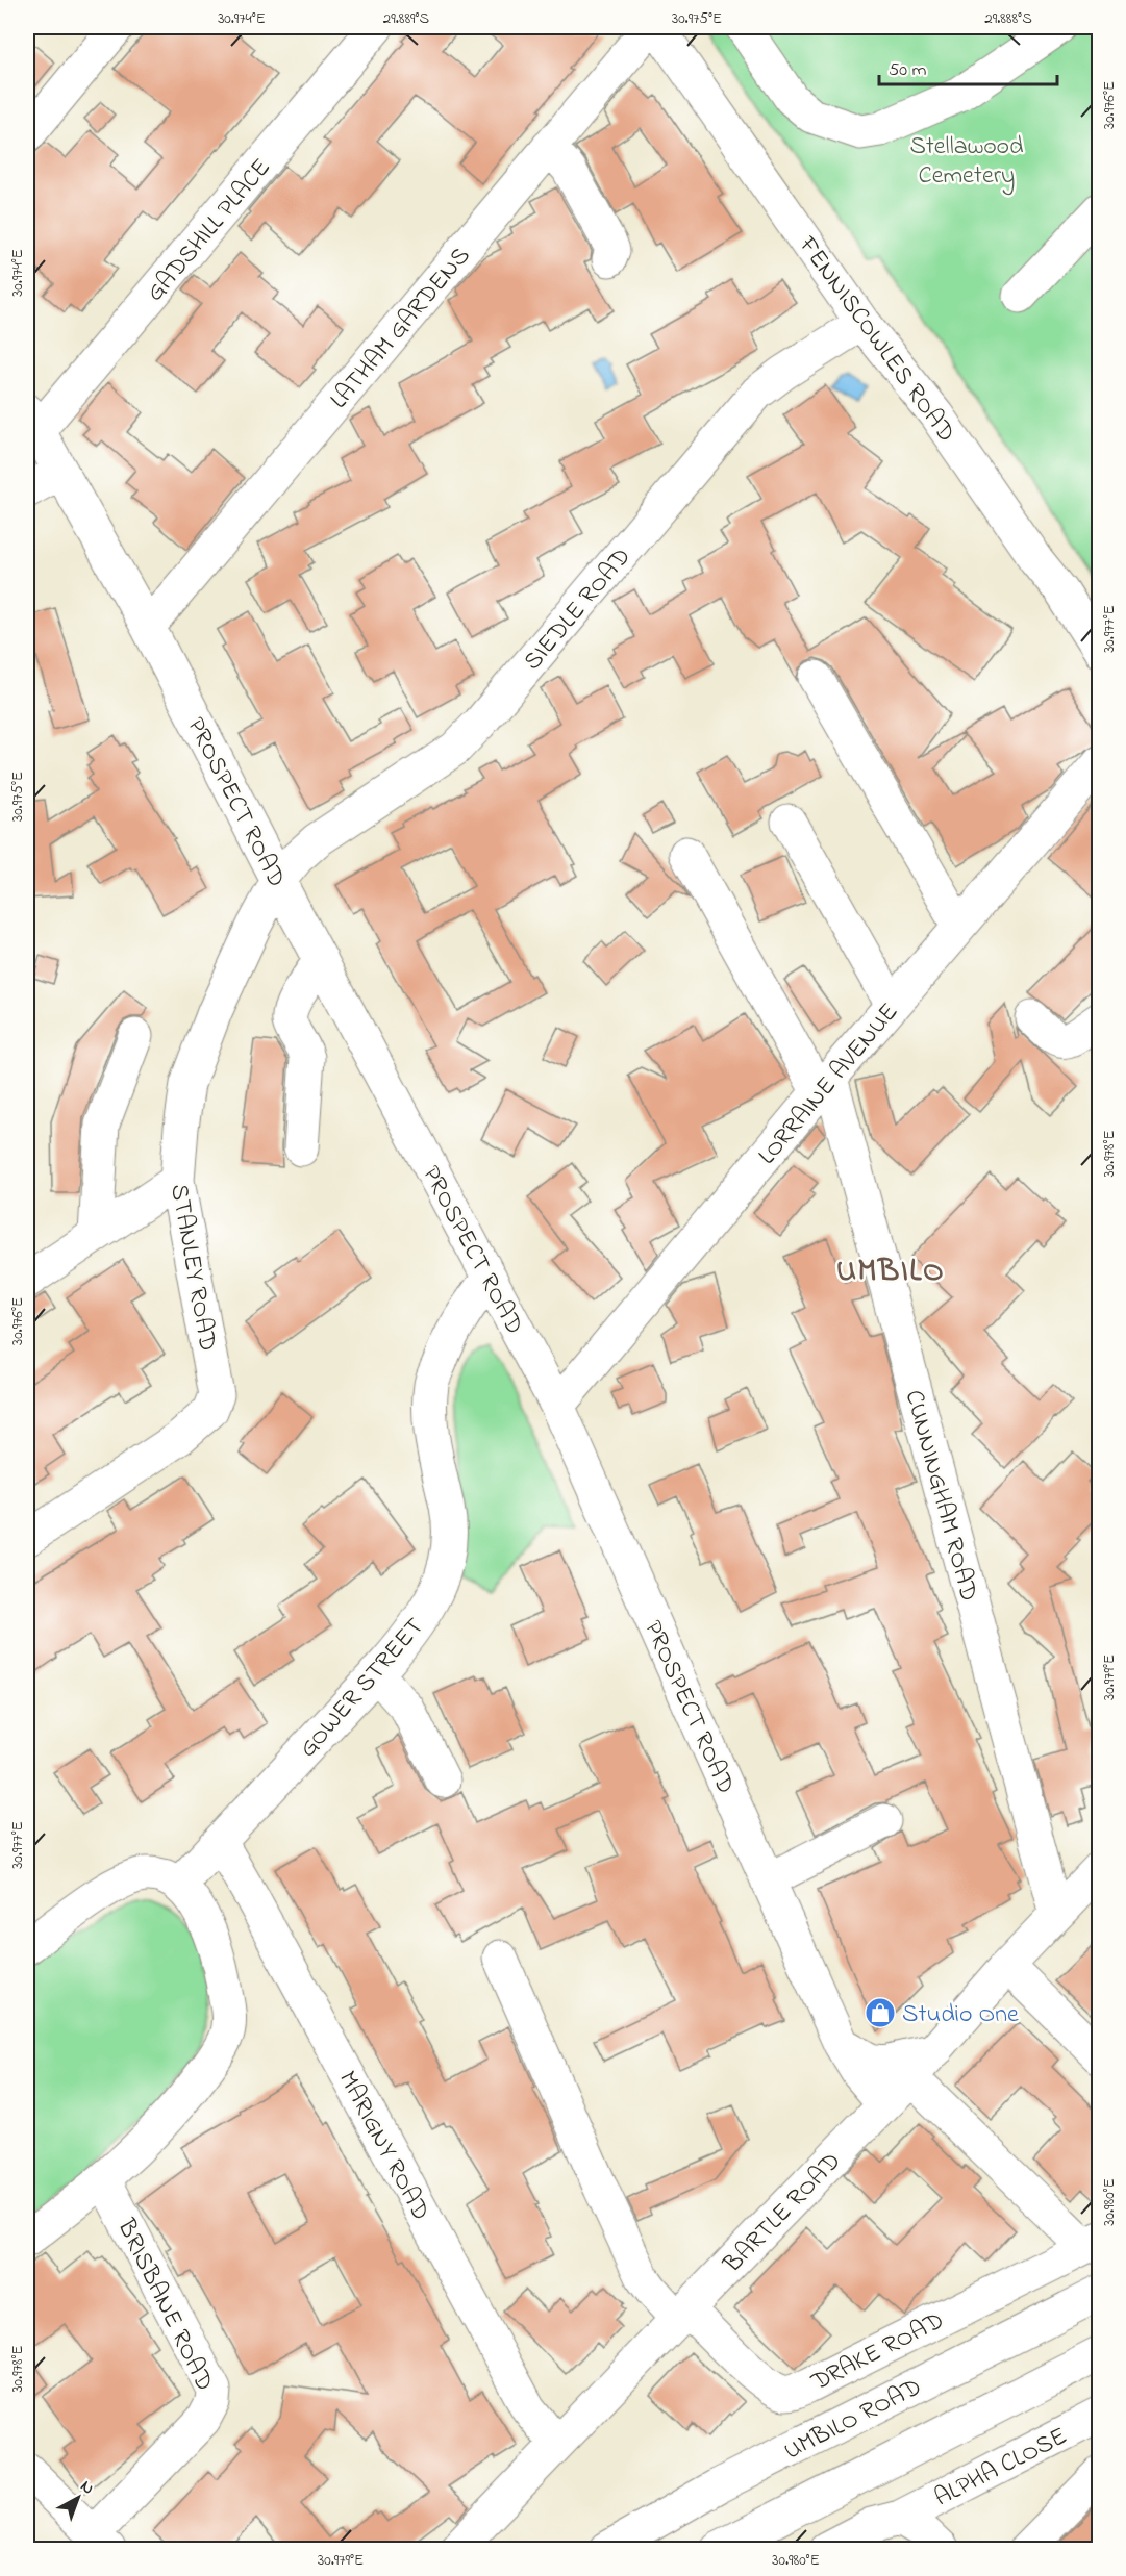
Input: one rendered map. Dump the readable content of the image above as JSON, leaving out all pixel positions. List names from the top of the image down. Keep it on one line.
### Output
{"streets":{"street":["GADSHILL PLACE","LATHAM GARDENS","FENNISCOWLES ROAD","SIEDLE ROAD","PROSPECT ROAD","LORRAINE AVENUE","STANLEY ROAD","CUNNINGHAM ROAD","GOWER STREET","MARIGNY ROAD","BARTLE ROAD","BRISBANE ROAD","DRAKE ROAD","UMBILO ROAD","ALPHA CLOSE"]},"crossings":[["GADSHILL PLACE","PROSPECT ROAD"],["LATHAM GARDENS","PROSPECT ROAD"],["FENNISCOWLES ROAD","SIEDLE ROAD"],["SIEDLE ROAD","PROSPECT ROAD"],["SIEDLE ROAD","STANLEY ROAD"],["PROSPECT ROAD","LORRAINE AVENUE"],["PROSPECT ROAD","STANLEY ROAD"],["PROSPECT ROAD","GOWER STREET"],["PROSPECT ROAD","BARTLE ROAD"],["LORRAINE AVENUE","CUNNINGHAM ROAD"],["CUNNINGHAM ROAD","BARTLE ROAD"],["GOWER STREET","MARIGNY ROAD"],["MARIGNY ROAD","BARTLE ROAD"],["BARTLE ROAD","DRAKE ROAD"]],"districts":["UMBILO"],"parks":["Stellawood Cemetery"],"places":{"shop":["Studio One"]},"scale_bar":"50 m","north":"top right","coordinates":["30.974°E","29.889°S","30.975°E","29.888°S","30.976°E","30.977°E","30.978°E","30.979°E","30.980°E"]}
